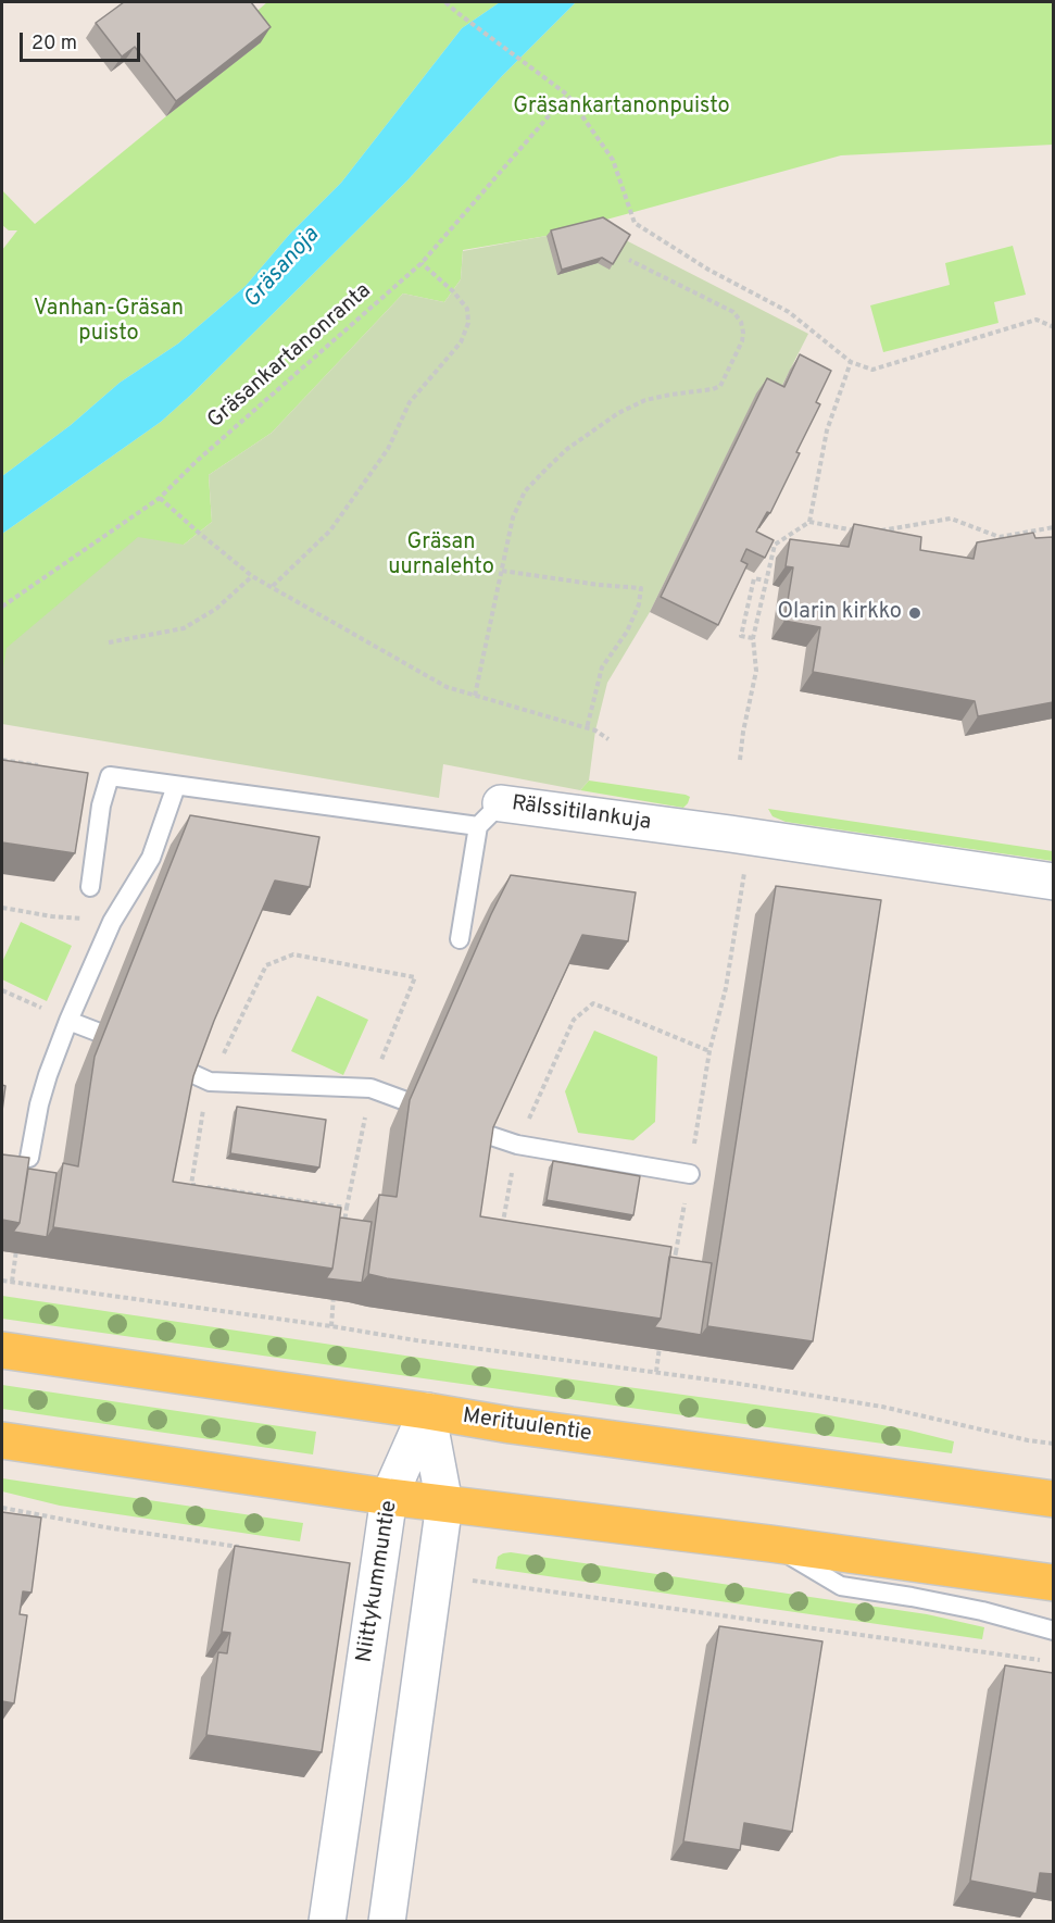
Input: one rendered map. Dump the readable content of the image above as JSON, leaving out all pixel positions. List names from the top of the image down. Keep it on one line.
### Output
{"streets":{"main road":["Merituulentie"],"street":["Rälssitilankuja","Niittykummuntie"],"path":["Gräsankartanonranta"]},"crossings":[["Merituulentie","Niittykummuntie"]],"water":["Gräsanoja"],"parks":["Gräsankartanonpuisto","Vanhan-Gräsan puisto","Gräsan uurnalehto"],"places":["Olarin kirkko"],"scale_bar":"20 m"}
